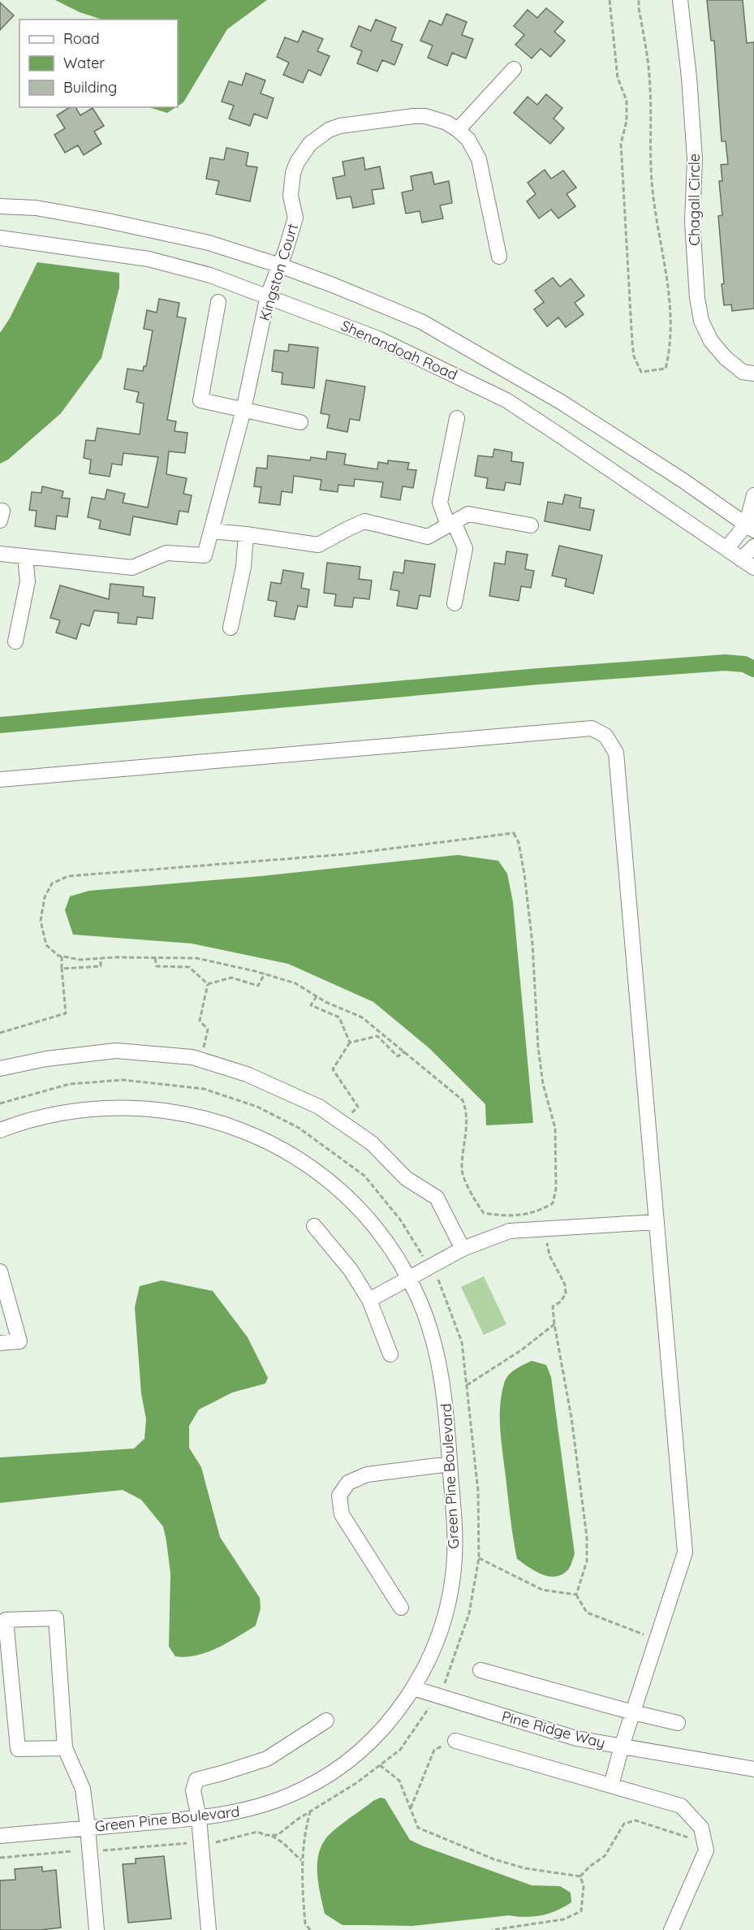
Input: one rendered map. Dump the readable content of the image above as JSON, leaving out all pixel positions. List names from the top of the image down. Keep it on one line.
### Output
{"streets":{"street":["Chagall Circle","Kingston Court","Shenandoah Road","Green Pine Boulevard","Pine Ridge Way"]},"crossings":[["Kingston Court","Shenandoah Road"],["Green Pine Boulevard","Pine Ridge Way"]],"legend":["Road","Water","Building"]}
